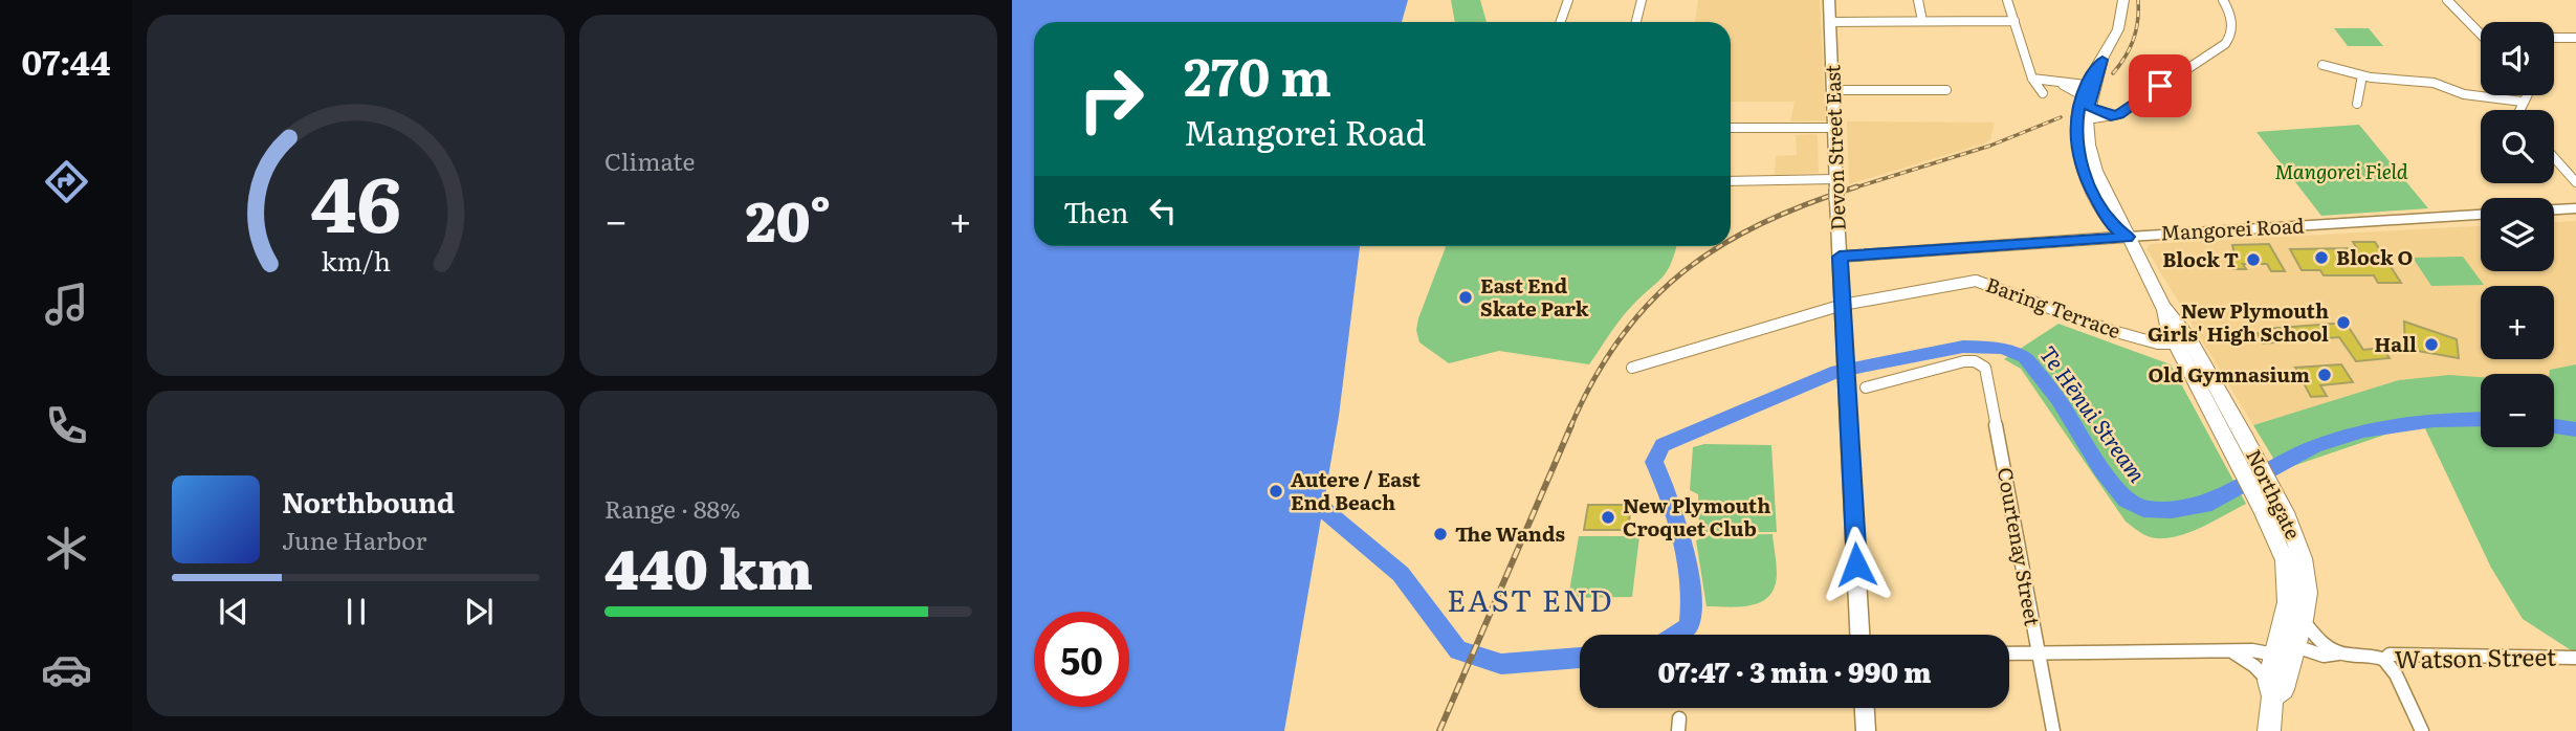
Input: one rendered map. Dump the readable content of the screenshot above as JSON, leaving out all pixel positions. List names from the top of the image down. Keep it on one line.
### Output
{"streets":{"highway":["Northgate"],"main road":["Devon Street East","Mangorei Road"],"street":["Baring Terrace","Courtenay Street","Watson Street"]},"crossings":[["Devon Street East","Mangorei Road"],["Devon Street East","Baring Terrace"],["Mangorei Road","Northgate"],["Baring Terrace","Northgate"],["Northgate","Watson Street"]],"districts":["EAST END"],"water":["Te Hēnui Stream"],"parks":["Mangorei Field"],"places":["Block O","Block T","East End Skate Park","New Plymouth Girls' High School","Hall","Old Gymnasium","Autere / East End Beach","New Plymouth Croquet Club","The Wands"],"page":{"tabs":"07:44","tile":["Climate",["Range · 88%","440 km"]],"map_buttons":["+","−"],"turn":["270 m","Mangorei Road"],"then":"Then","heat":["−","20°","+"],"song":["Northbound","June Harbor"],"limit":"50","trip":"07:47 · 3 min · 990 m","gauge":["46","km/h"]}}
